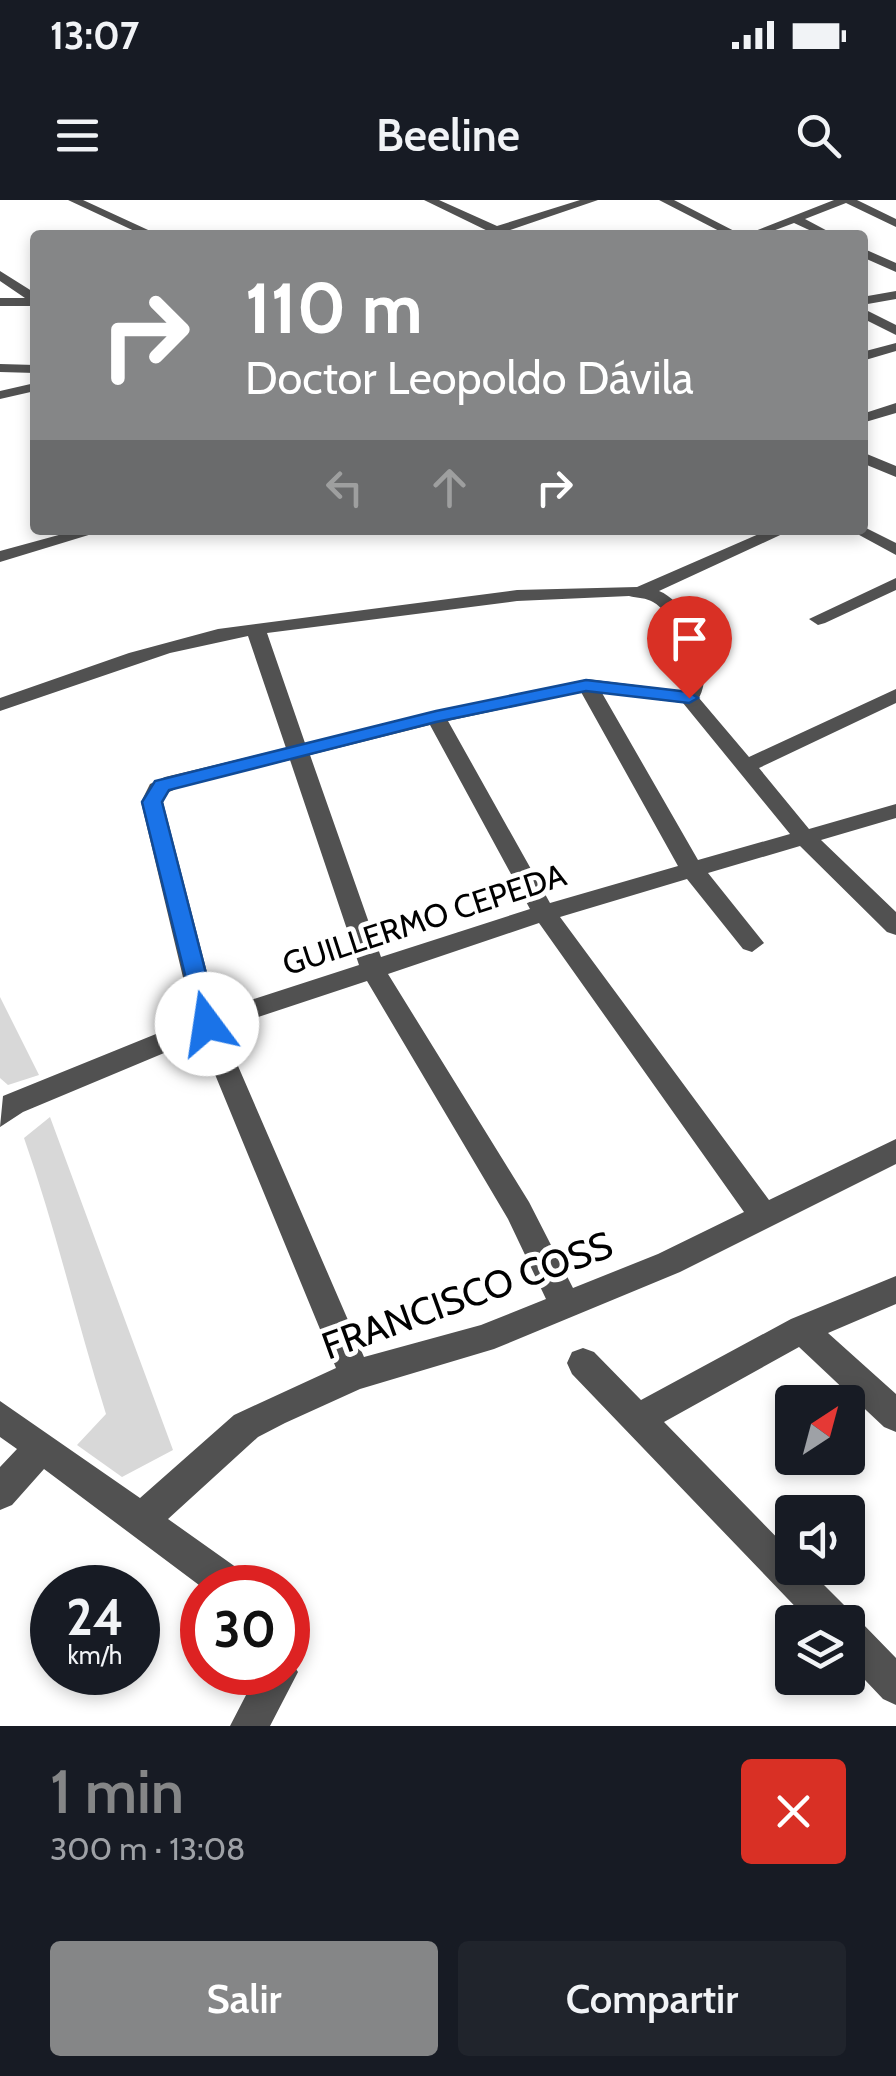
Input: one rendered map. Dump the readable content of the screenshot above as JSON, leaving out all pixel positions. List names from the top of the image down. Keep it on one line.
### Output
{"streets":{"street":["GUILLERMO CEPEDA","FRANCISCO COSS"]},"north":"top right","page":{"status":"13:07","header":"Beeline","turn":["110 m","Doctor Leopoldo Dávila"],"speed":"24 km/h","limit":"30","heading":["1 min","300 m · 13:08"],"buttons":["Salir","Compartir"]}}
